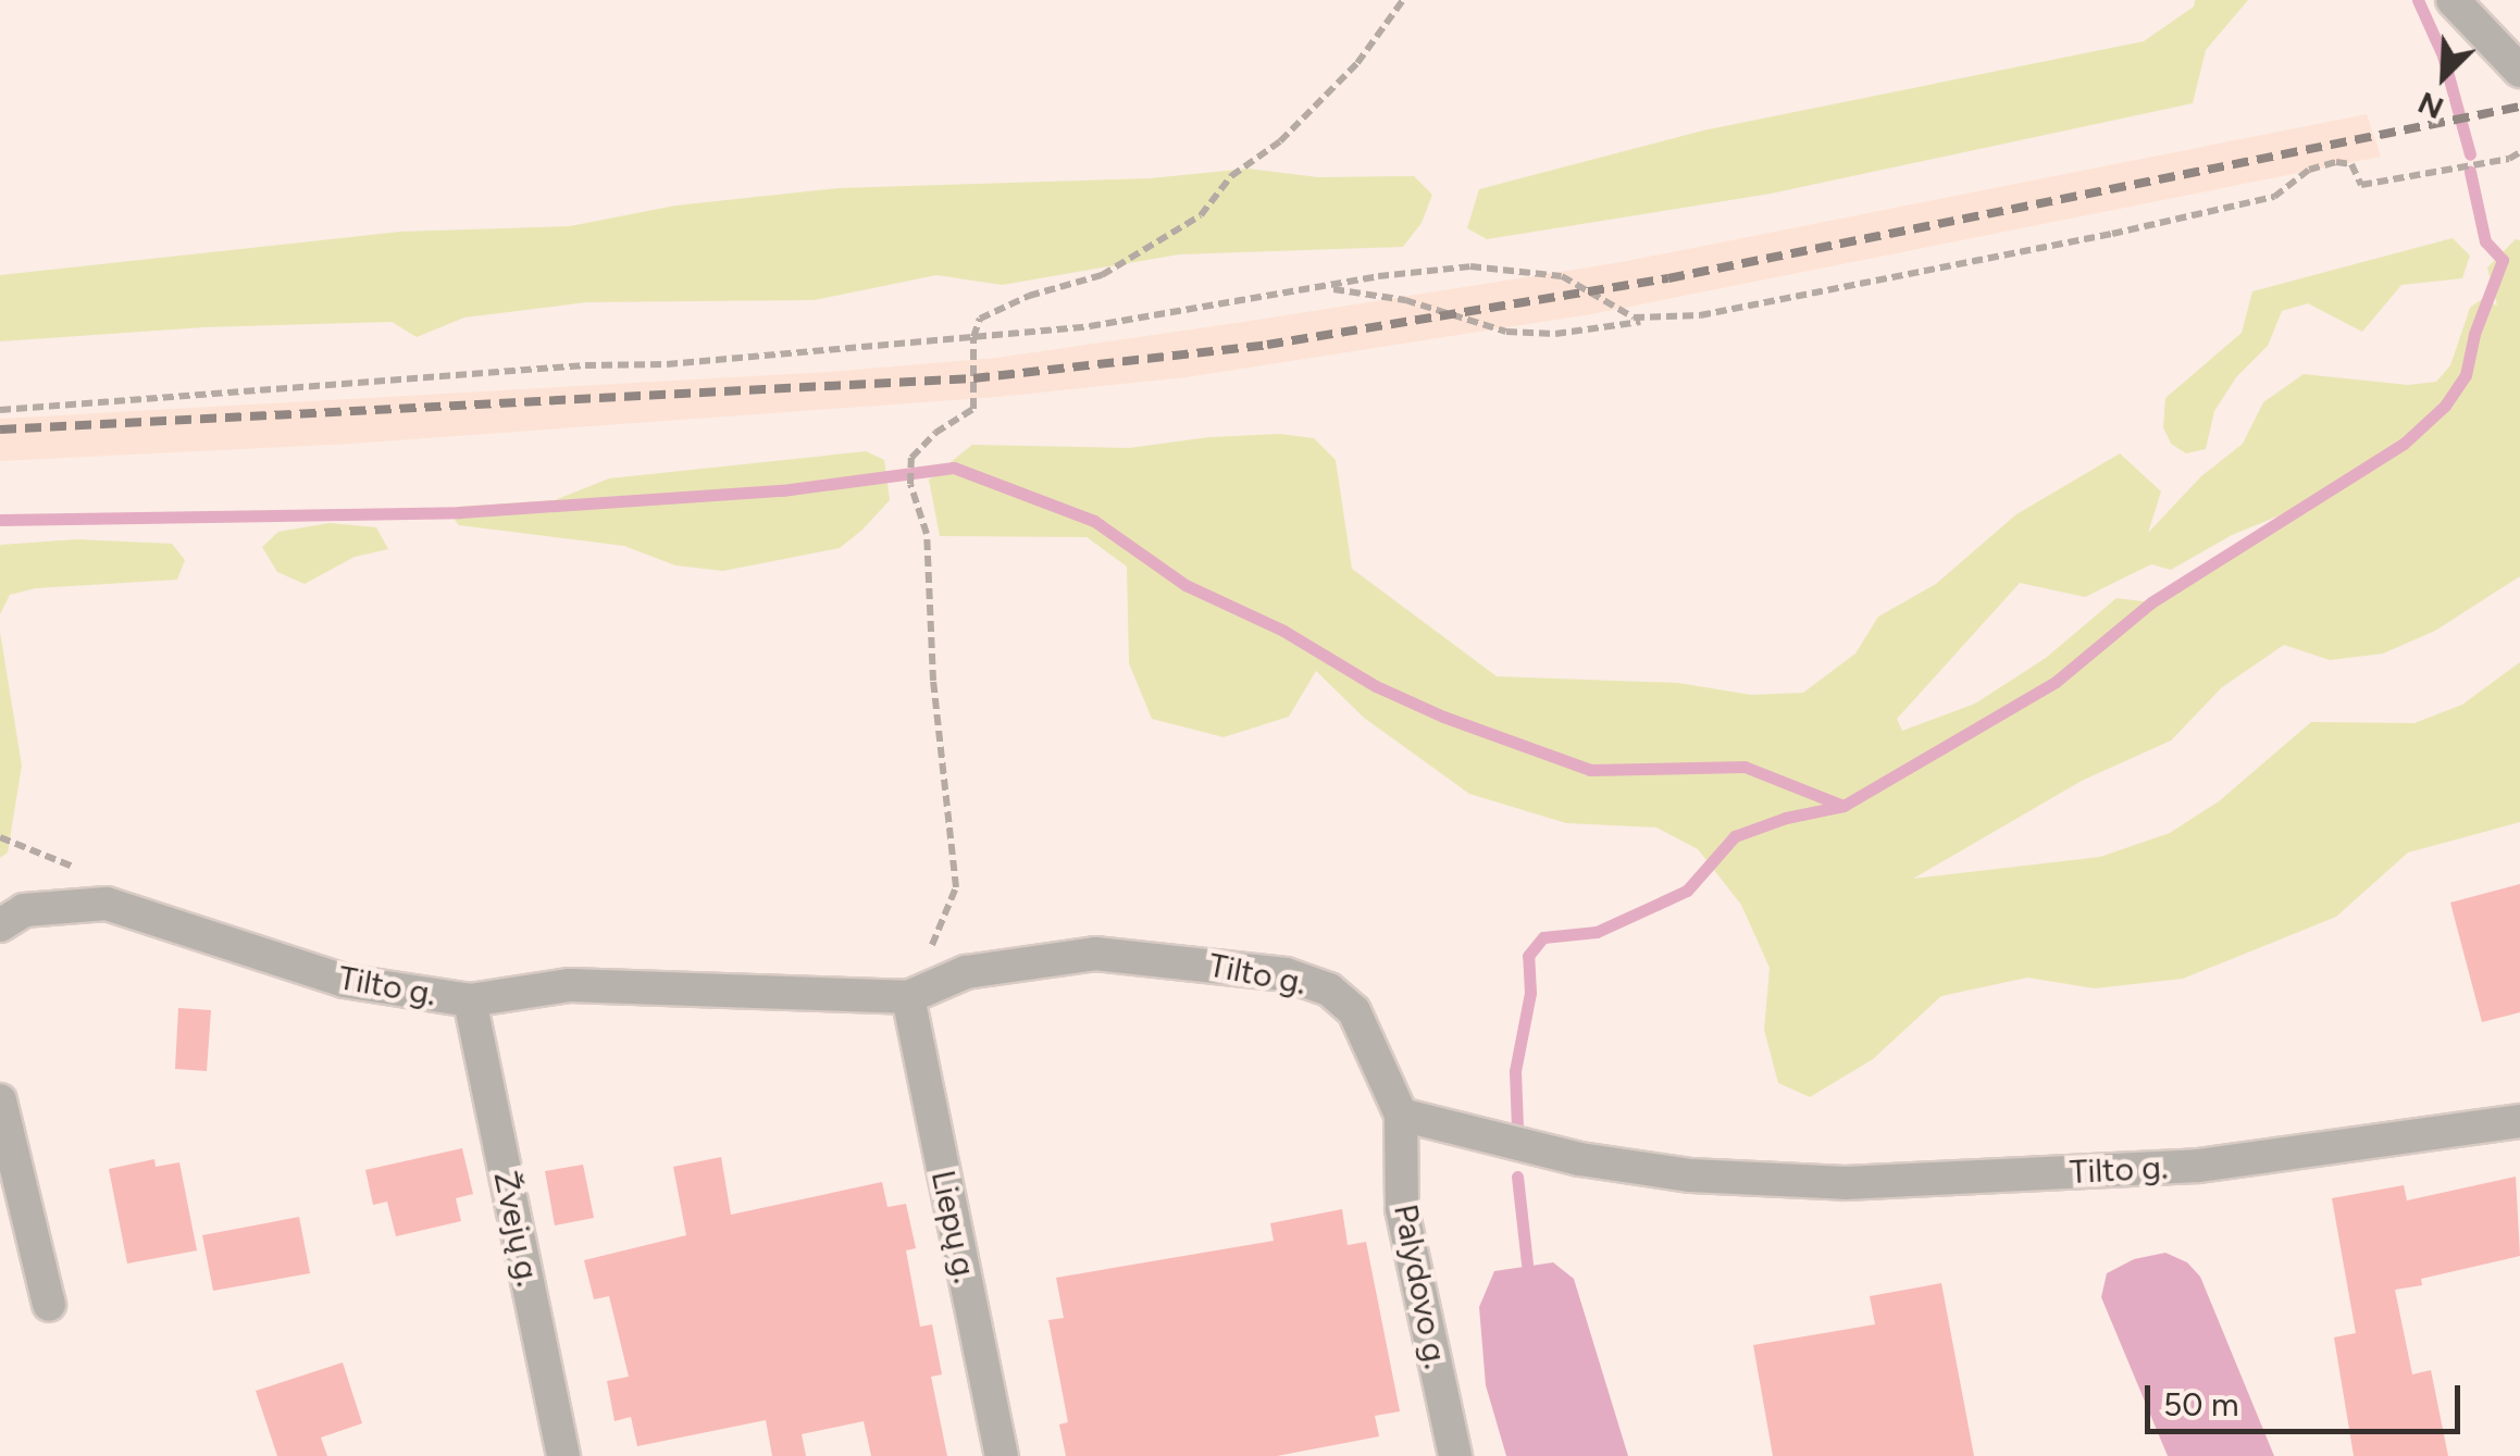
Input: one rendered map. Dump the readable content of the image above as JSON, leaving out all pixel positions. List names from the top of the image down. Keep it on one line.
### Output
{"streets":{"street":["Tilto g.","Liepų g.","Žvejų g.","Palydovo g."]},"crossings":[["Tilto g.","Liepų g."],["Tilto g.","Žvejų g."],["Tilto g.","Palydovo g."]],"scale_bar":"50 m","north":"bottom left"}
